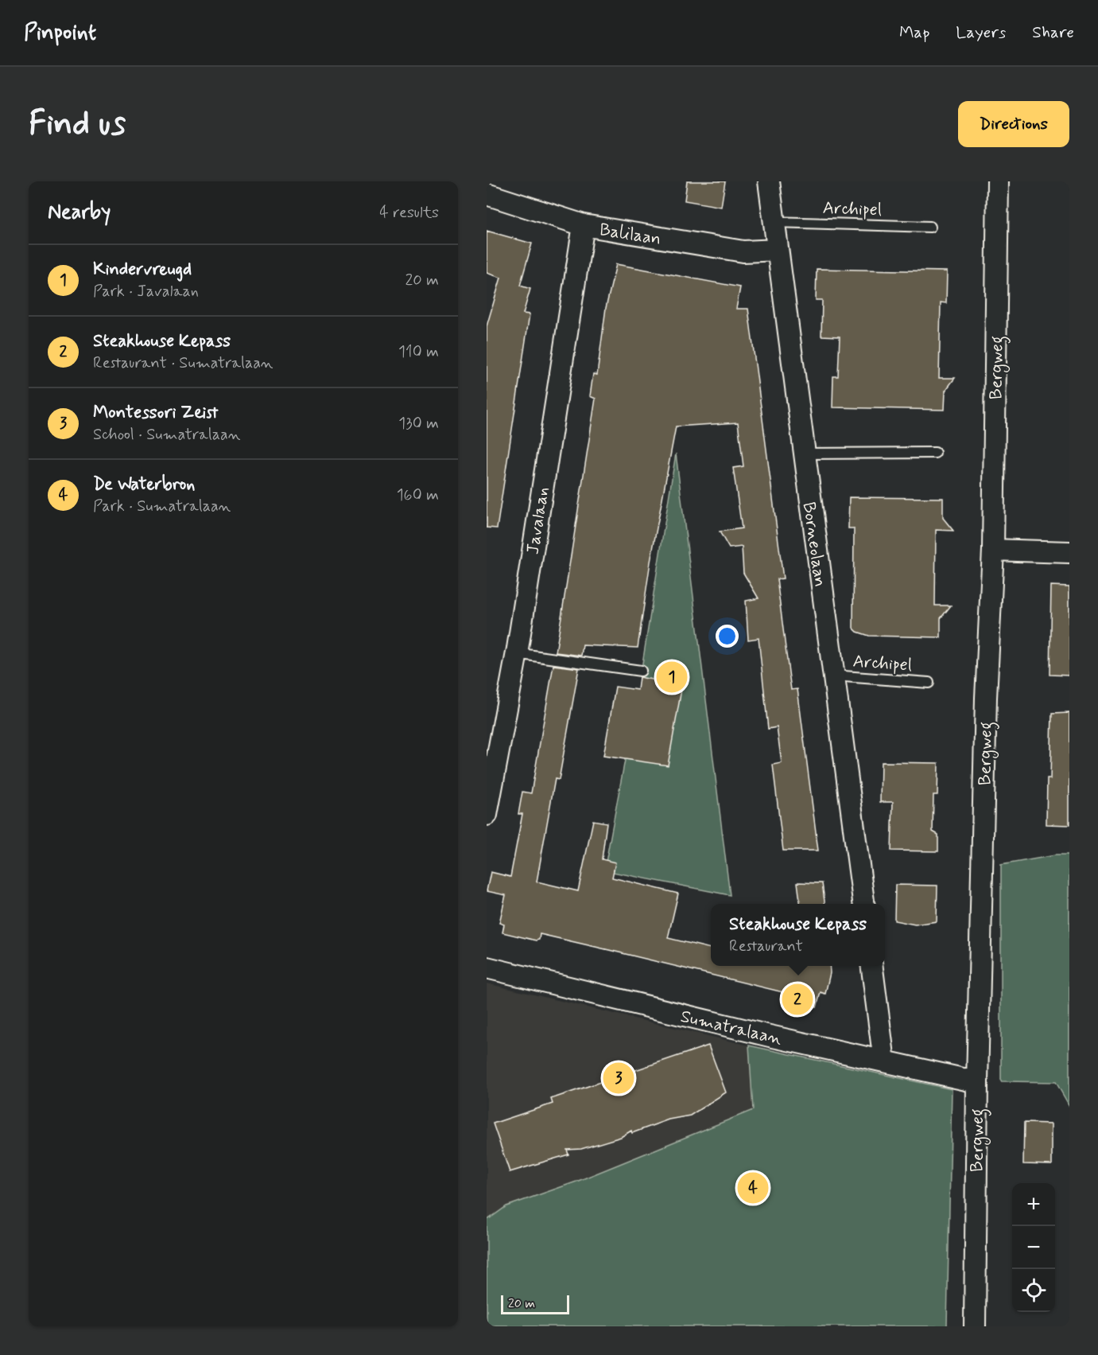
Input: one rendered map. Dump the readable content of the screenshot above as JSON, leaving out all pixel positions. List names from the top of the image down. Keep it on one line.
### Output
{"streets":{"street":["Balilaan","Bergweg","Javalaan","Borneolaan","Sumatralaan"],"lane":["Archipel"]},"crossings":[["Archipel","Borneolaan"],["Balilaan","Javalaan"],["Balilaan","Borneolaan"],["Bergweg","Sumatralaan"]],"scale_bar":"20 m","page":{"header":"Pinpoint","nav":["Map","Layers","Share"],"buttons":"Directions","title":"Find us","heading":["Nearby","4 results"],"list":[{"mark":"1","name":"Kindervreugd","note":"Park · Javalaan","value":"20 m"},{"mark":"2","name":"Steakhouse Kepass","note":"Restaurant · Sumatralaan","value":"110 m"},{"mark":"3","name":"Montessori Zeist","note":"School · Sumatralaan","value":"130 m"},{"mark":"4","name":"De Waterbron","note":"Park · Sumatralaan","value":"160 m"}],"pins":["1","2","3","4"],"popup":["Steakhouse Kepass","Restaurant"],"map_buttons":["+","−"],"scale":"20 m"}}
